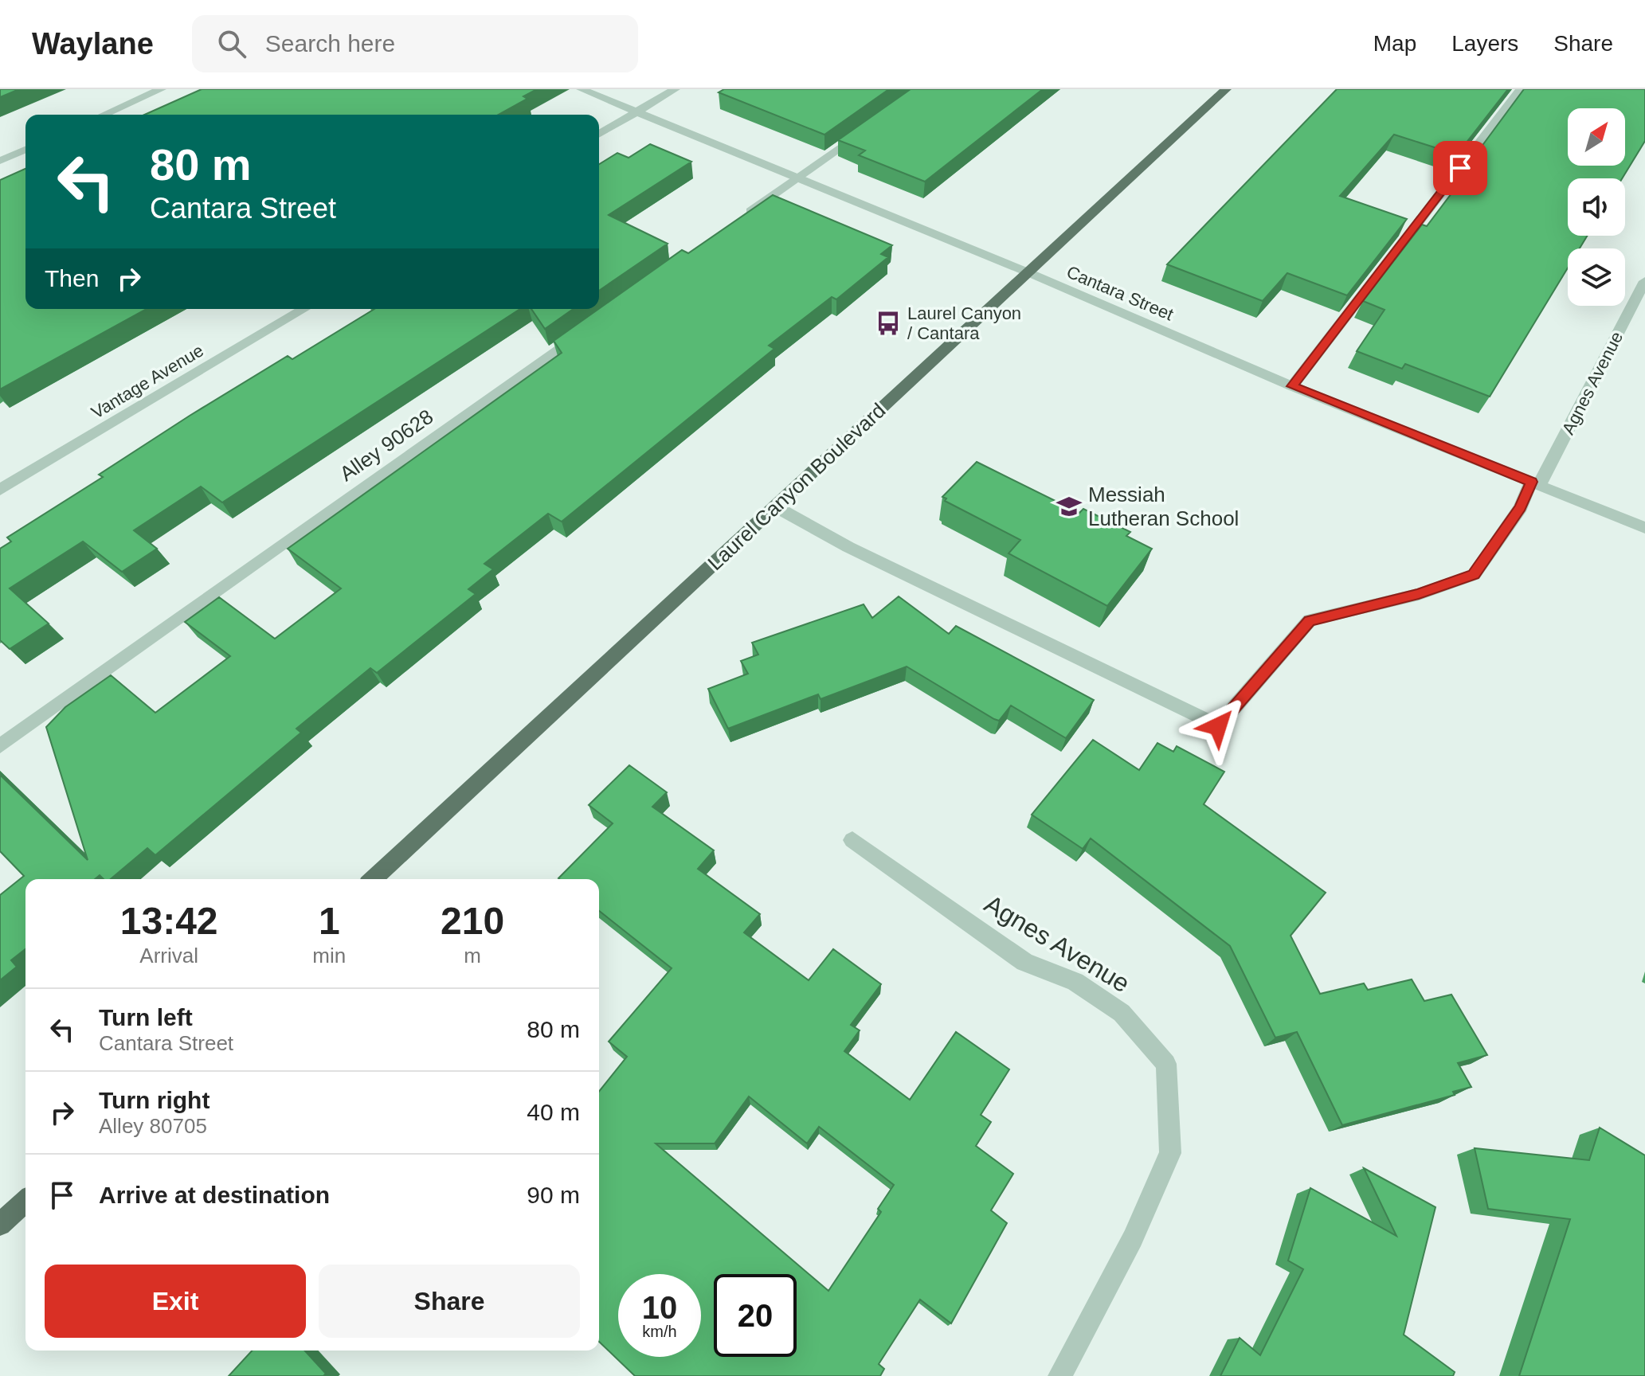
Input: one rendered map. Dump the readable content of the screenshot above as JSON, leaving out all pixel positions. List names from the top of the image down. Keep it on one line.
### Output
{"streets":{"main road":["Laurel Canyon Boulevard"],"street":["Cantara Street","Vantage Avenue","Agnes Avenue","Alley 90628"]},"crossings":[["Cantara Street","Agnes Avenue"],["Cantara Street","Laurel Canyon Boulevard"],["Agnes Avenue","Laurel Canyon Boulevard"]],"places":{"bus stop":["Laurel Canyon / Cantara"],"school or university":["Messiah Lutheran School"]},"north":"top right","page":{"header":"Waylane","search":"Search here","nav":["Map","Layers","Share"],"turn":["80 m","Cantara Street"],"then":"Then","eta":["13:42","Arrival","1","min","210","m"],"list":[{"name":"Turn left","note":"Cantara Street","value":"80 m"},{"name":"Turn right","note":"Alley 80705","value":"40 m"},{"name":"Arrive at destination","value":"90 m"}],"buttons":["Exit","Share"],"speed":"10 km/h","limit":"20"}}
